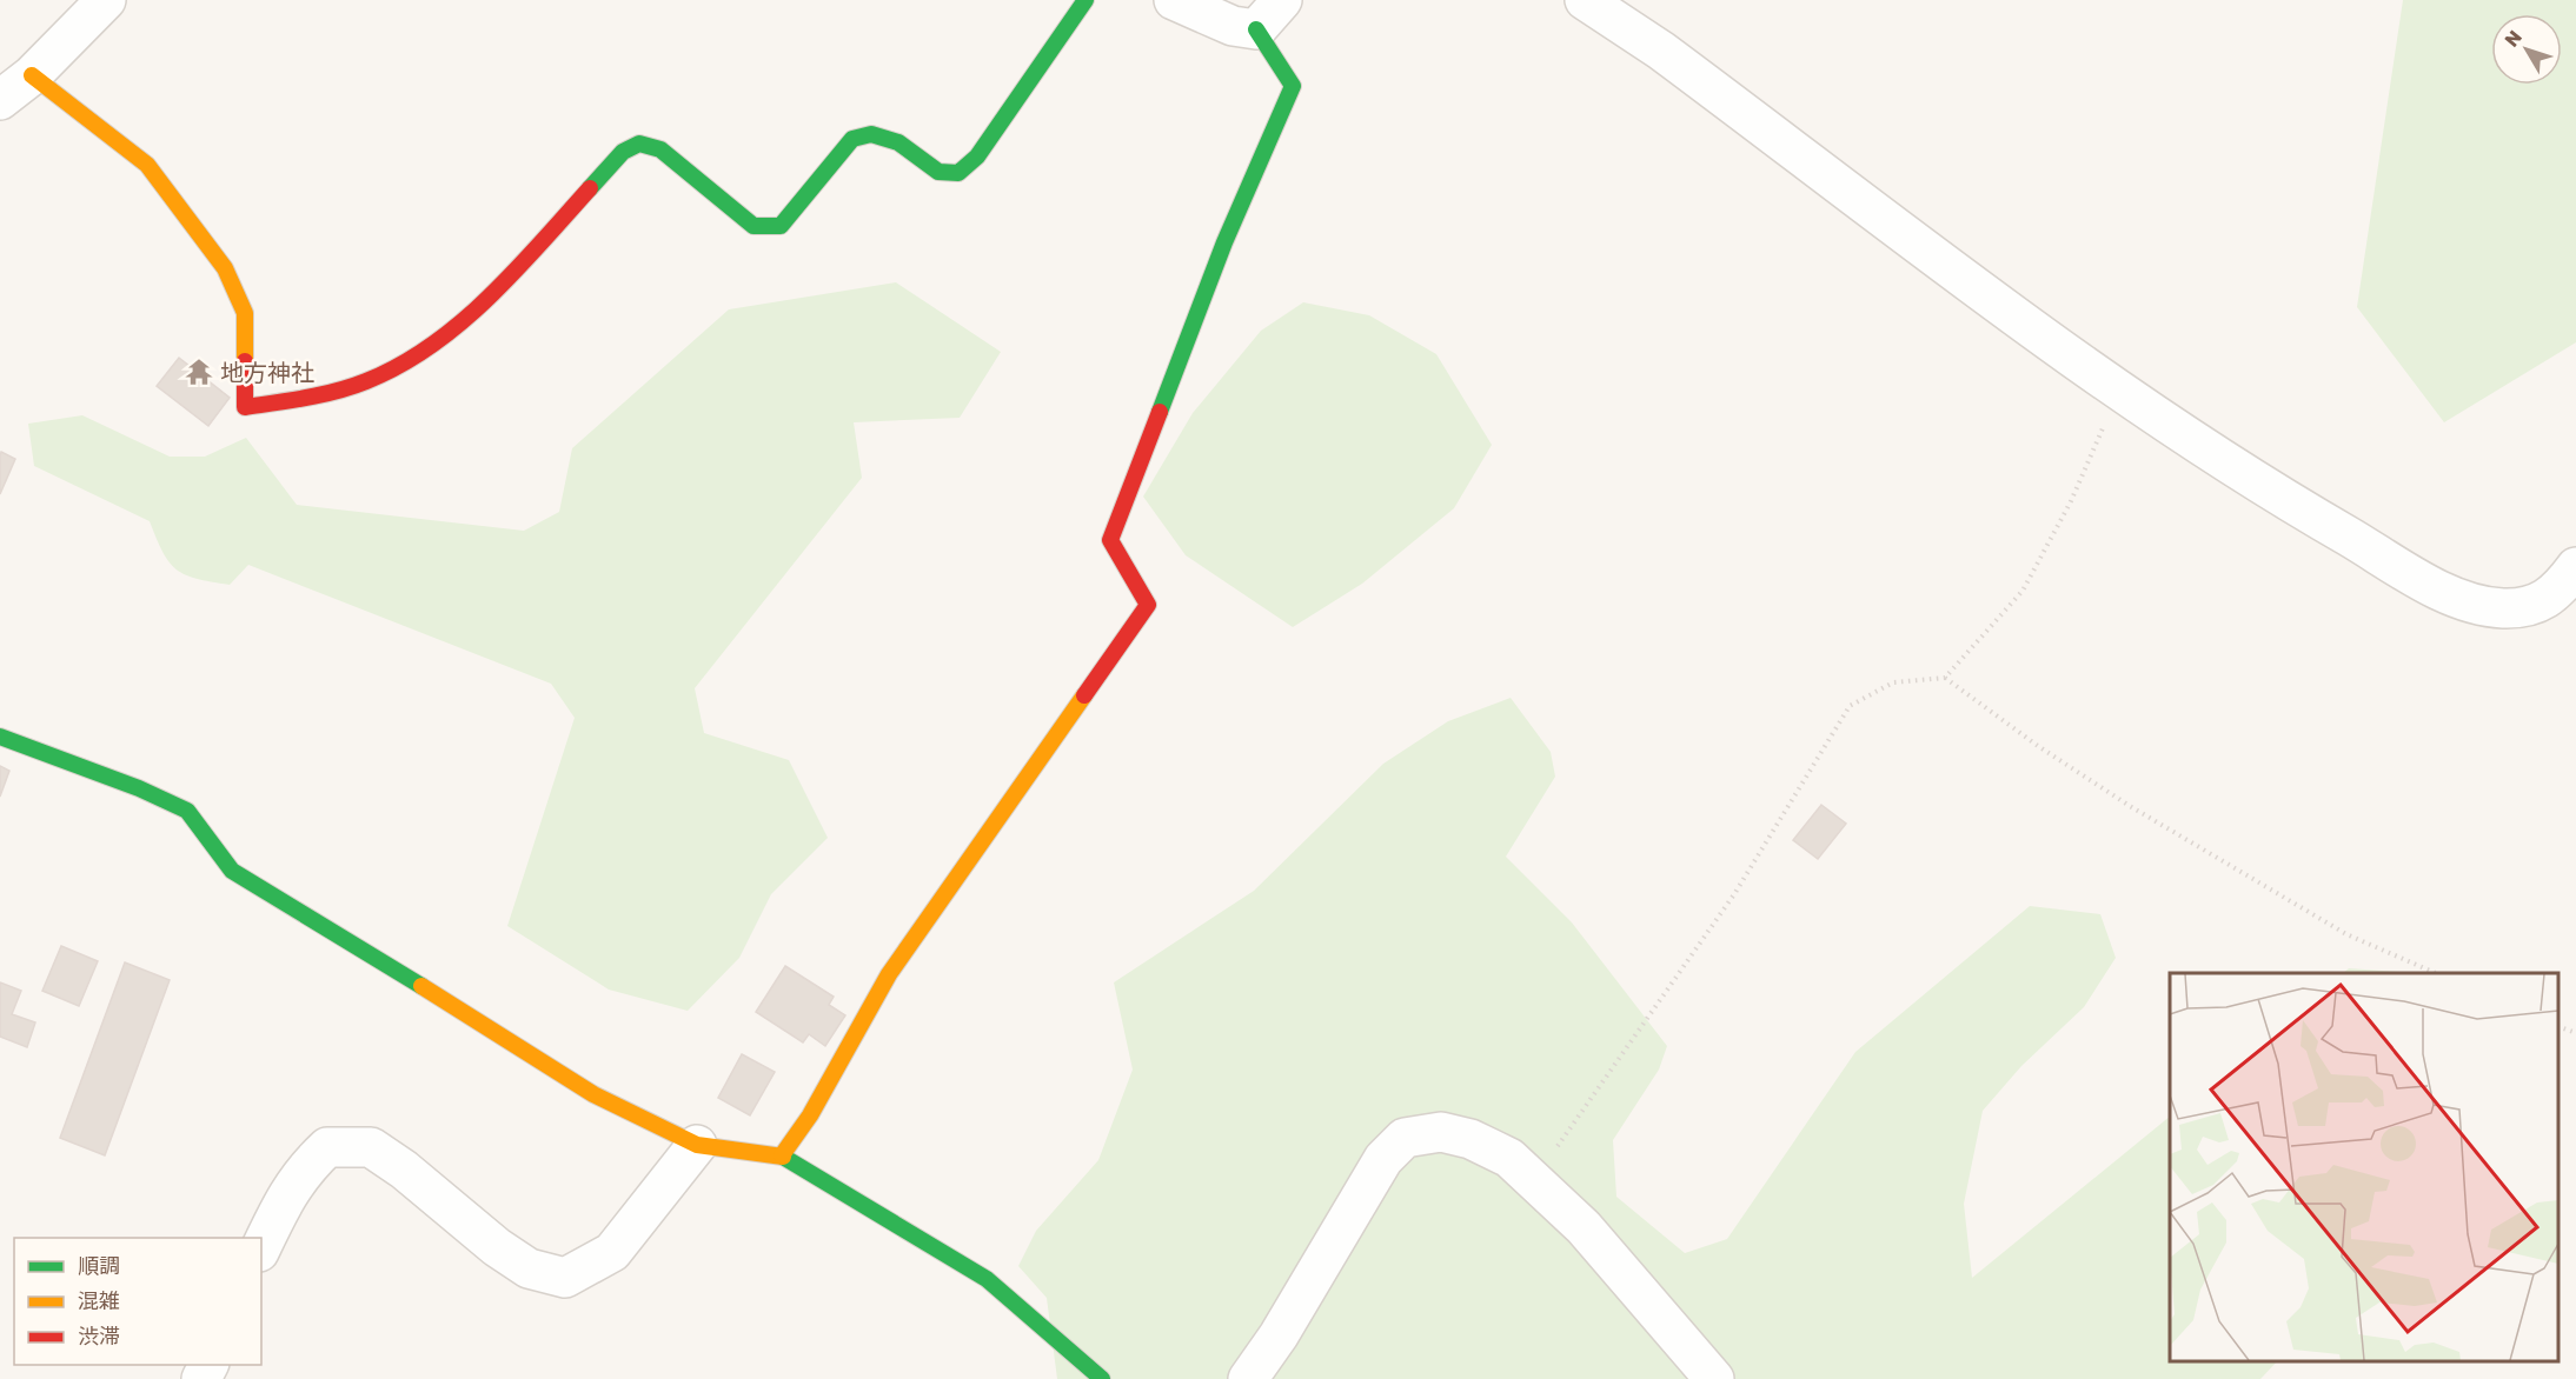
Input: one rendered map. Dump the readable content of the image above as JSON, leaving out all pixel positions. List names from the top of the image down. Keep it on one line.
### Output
{"places":{"temple":["地方神社"]},"legend":["順調","混雑","渋滞"],"north":"top left"}
